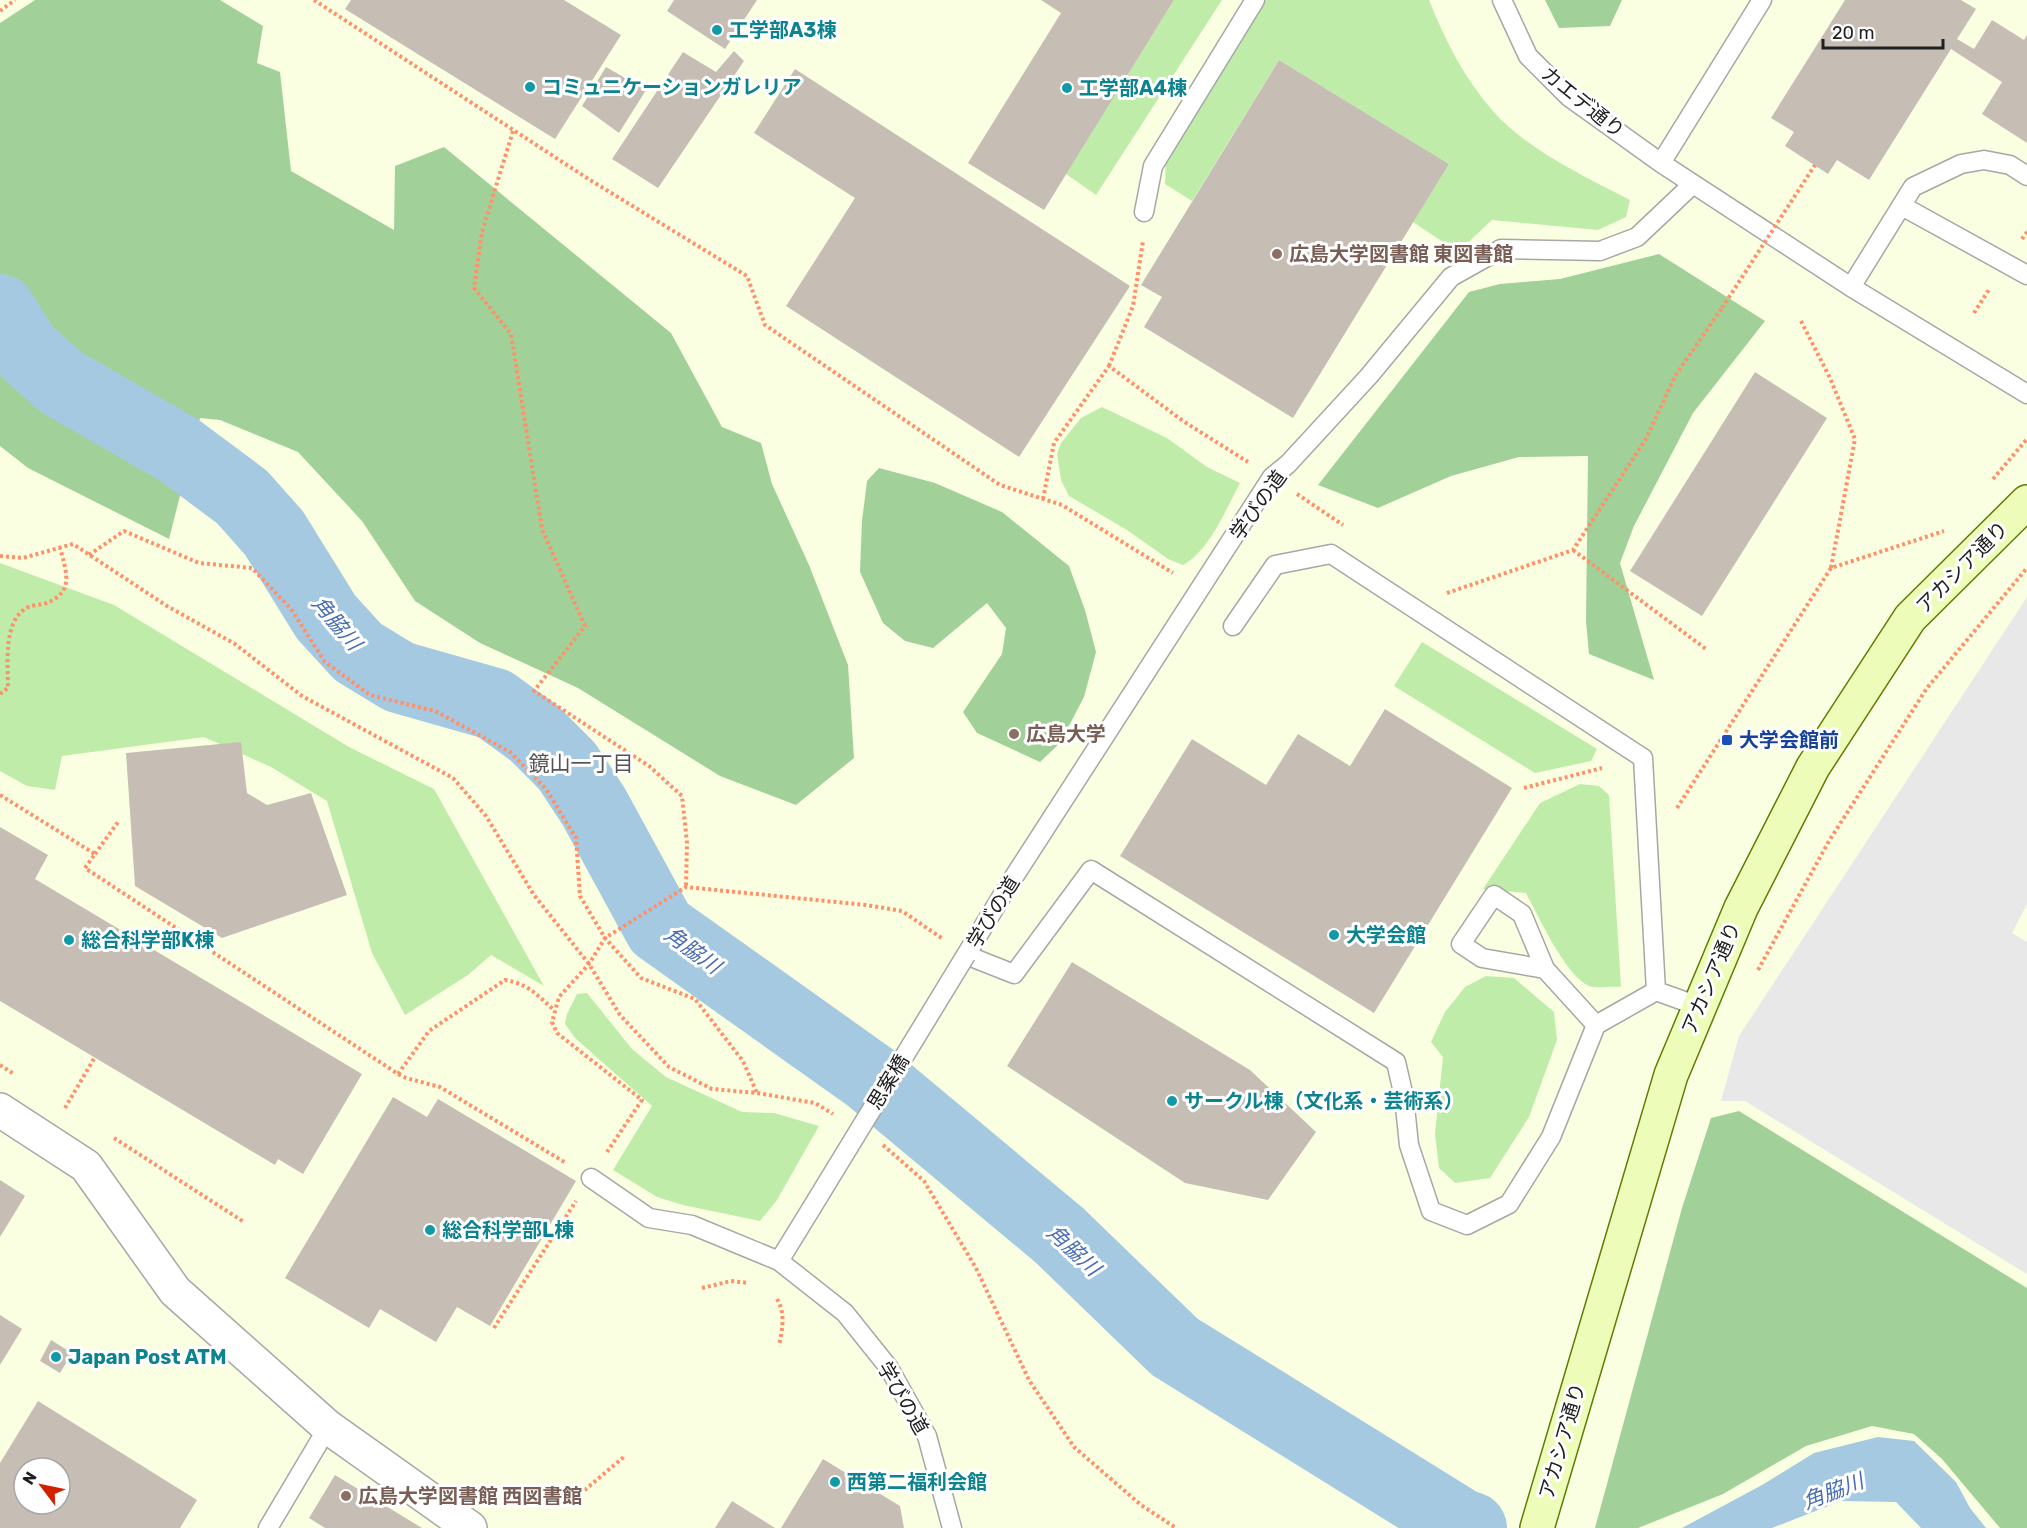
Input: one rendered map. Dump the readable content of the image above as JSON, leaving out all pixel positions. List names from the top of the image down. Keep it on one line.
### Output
{"streets":{"street":["アカシア通り"],"lane":["カエデ通り","学びの道","思案橋"]},"crossings":[["カエデ通り","学びの道"],["学びの道","思案橋"]],"districts":["鏡山一丁目"],"water":["角脇川"],"places":{"other":["工学部A3棟","コミュニケーションガレリア","工学部A4棟","広島大学図書館 東図書館","広島大学","大学会館","総合科学部K棟","サークル棟（文化系・芸術系）","総合科学部L棟","Japan Post ATM","西第二福利会館","広島大学図書館 西図書館"],"transit":["大学会館前"]},"scale_bar":"20 m","north":"top left"}
